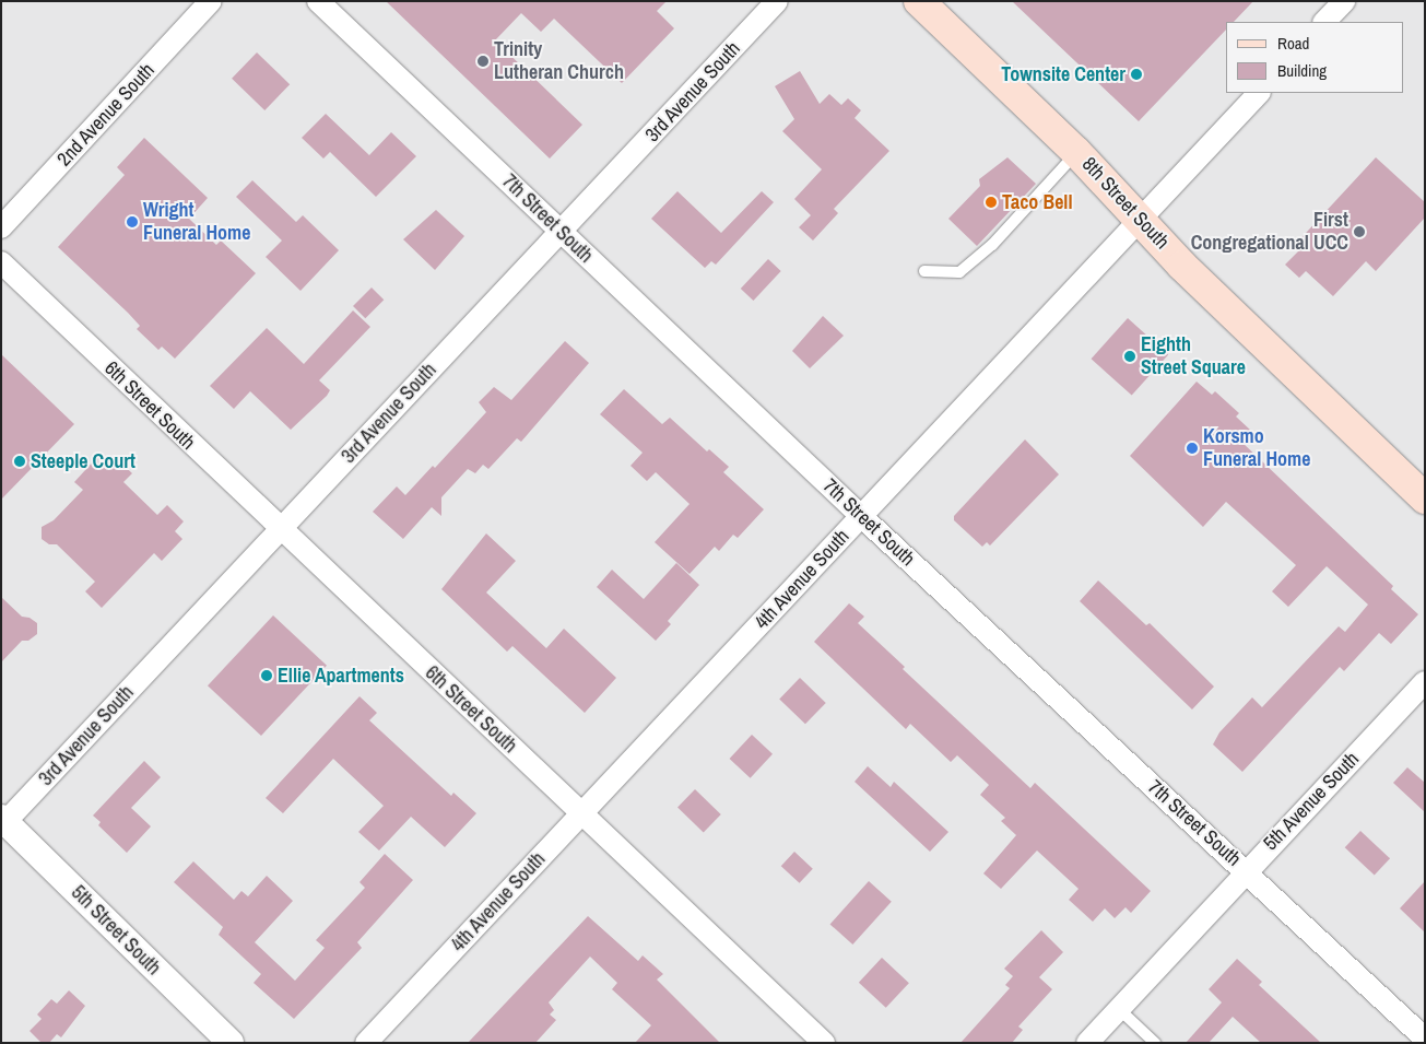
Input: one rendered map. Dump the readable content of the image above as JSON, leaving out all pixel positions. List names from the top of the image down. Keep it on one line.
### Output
{"streets":{"main road":["8th Street South"],"street":["3rd Avenue South","2nd Avenue South","7th Street South","6th Street South","4th Avenue South","5th Avenue South","5th Street South"]},"crossings":[["3rd Avenue South","7th Street South"],["3rd Avenue South","6th Street South"],["3rd Avenue South","5th Street South"],["8th Street South","4th Avenue South"],["7th Street South","4th Avenue South"],["7th Street South","5th Avenue South"],["6th Street South","4th Avenue South"]],"places":["Trinity Lutheran Church","Townsite Center","Taco Bell","Wright Funeral Home","First Congregational UCC","Eighth Street Square","Korsmo Funeral Home","Steeple Court","Ellie Apartments"],"legend":["Road","Building"]}
